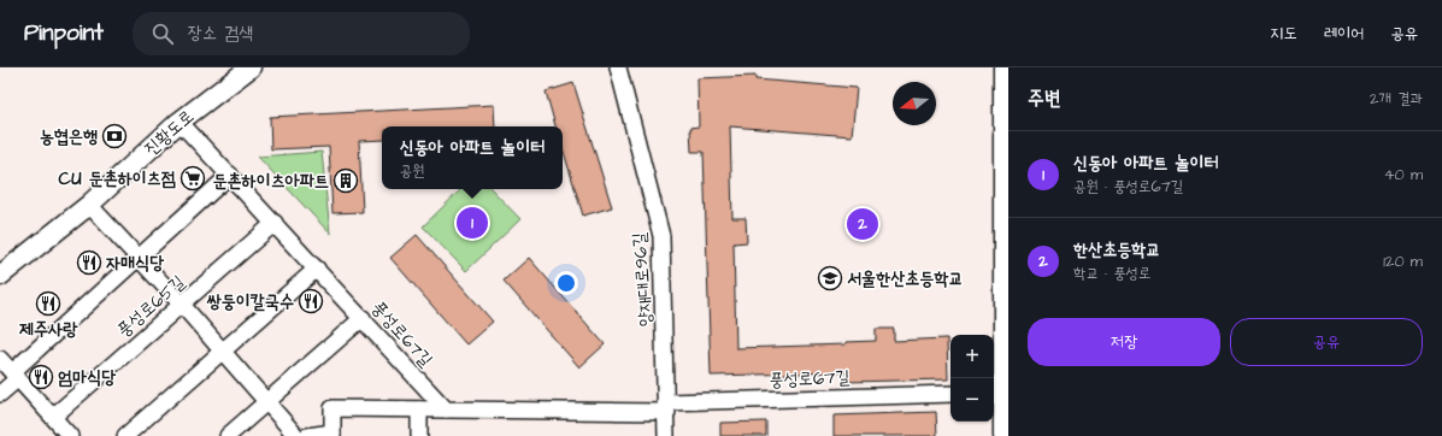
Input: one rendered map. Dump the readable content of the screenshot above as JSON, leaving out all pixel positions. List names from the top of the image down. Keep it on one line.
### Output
{"streets":{"street":["진황도로","양재대로96길","풍성로65길","풍성로67길"]},"crossings":[["진황도로","풍성로67길"],["양재대로96길","풍성로67길"],["풍성로65길","풍성로67길"]],"places":{"bank":["농협은행"],"supermarket":["CU 둔촌하이츠점"],"building":["둔촌하이츠아파트"],"restaurant":["자매식당","쌍둥이칼국수","제주사랑","엄마식당"],"school or university":["서울한산초등학교"]},"north":"left","page":{"header":"Pinpoint","search":"장소 검색","nav":["지도","레이어","공유"],"heading":["주변","2개 결과"],"popup":["신동아 아파트 놀이터","공원"],"list":[{"mark":"1","name":"신동아 아파트 놀이터","note":"공원 · 풍성로67길","value":"40 m"},{"mark":"2","name":"한산초등학교","note":"학교 · 풍성로","value":"120 m"}],"pins":["1","2"],"buttons":["저장","공유"],"map_buttons":["+","−"]}}
